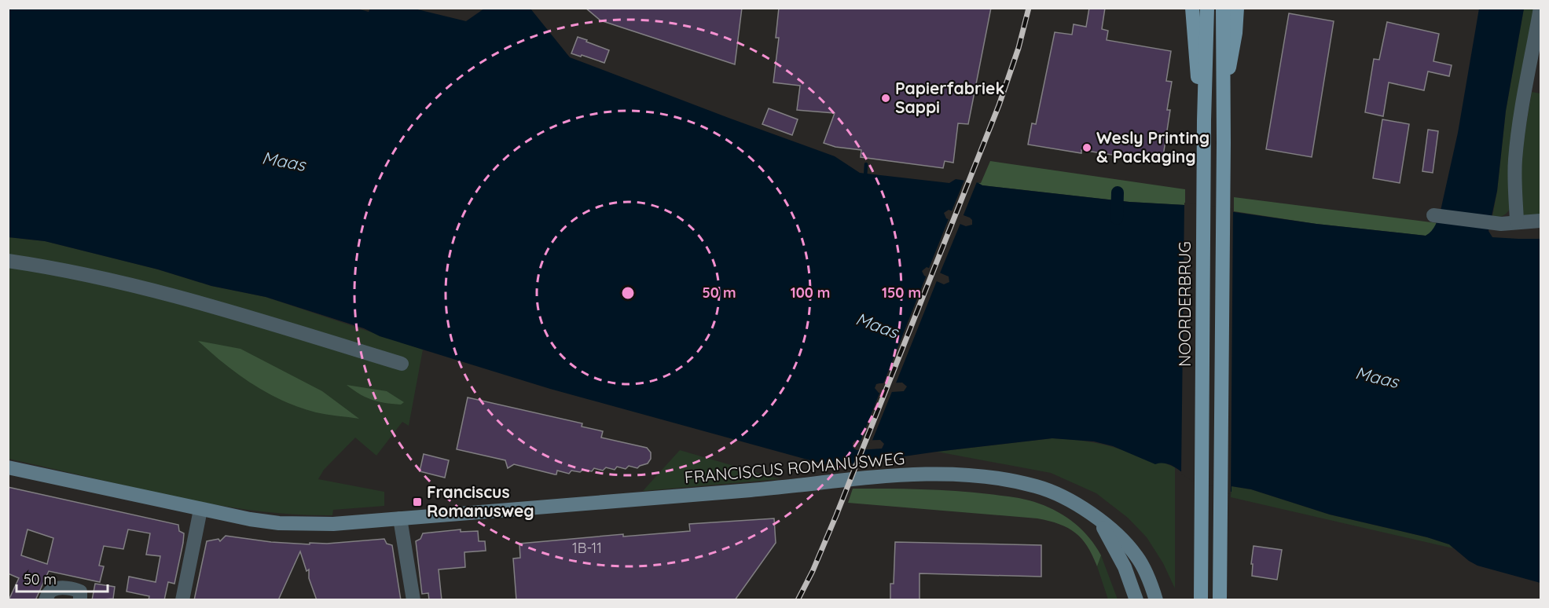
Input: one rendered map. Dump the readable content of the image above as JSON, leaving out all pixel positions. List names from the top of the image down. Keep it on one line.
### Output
{"streets":{"main road":["NOORDERBRUG"],"street":["FRANCISCUS ROMANUSWEG"]},"water":["Maas"],"places":{"other":["Papierfabriek Sappi","Wesly Printing & Packaging"],"transit":["Franciscus Romanusweg"]},"house_numbers":["1B-11"],"scale_bar":"50 m","rings":["50 m","100 m","150 m"]}
